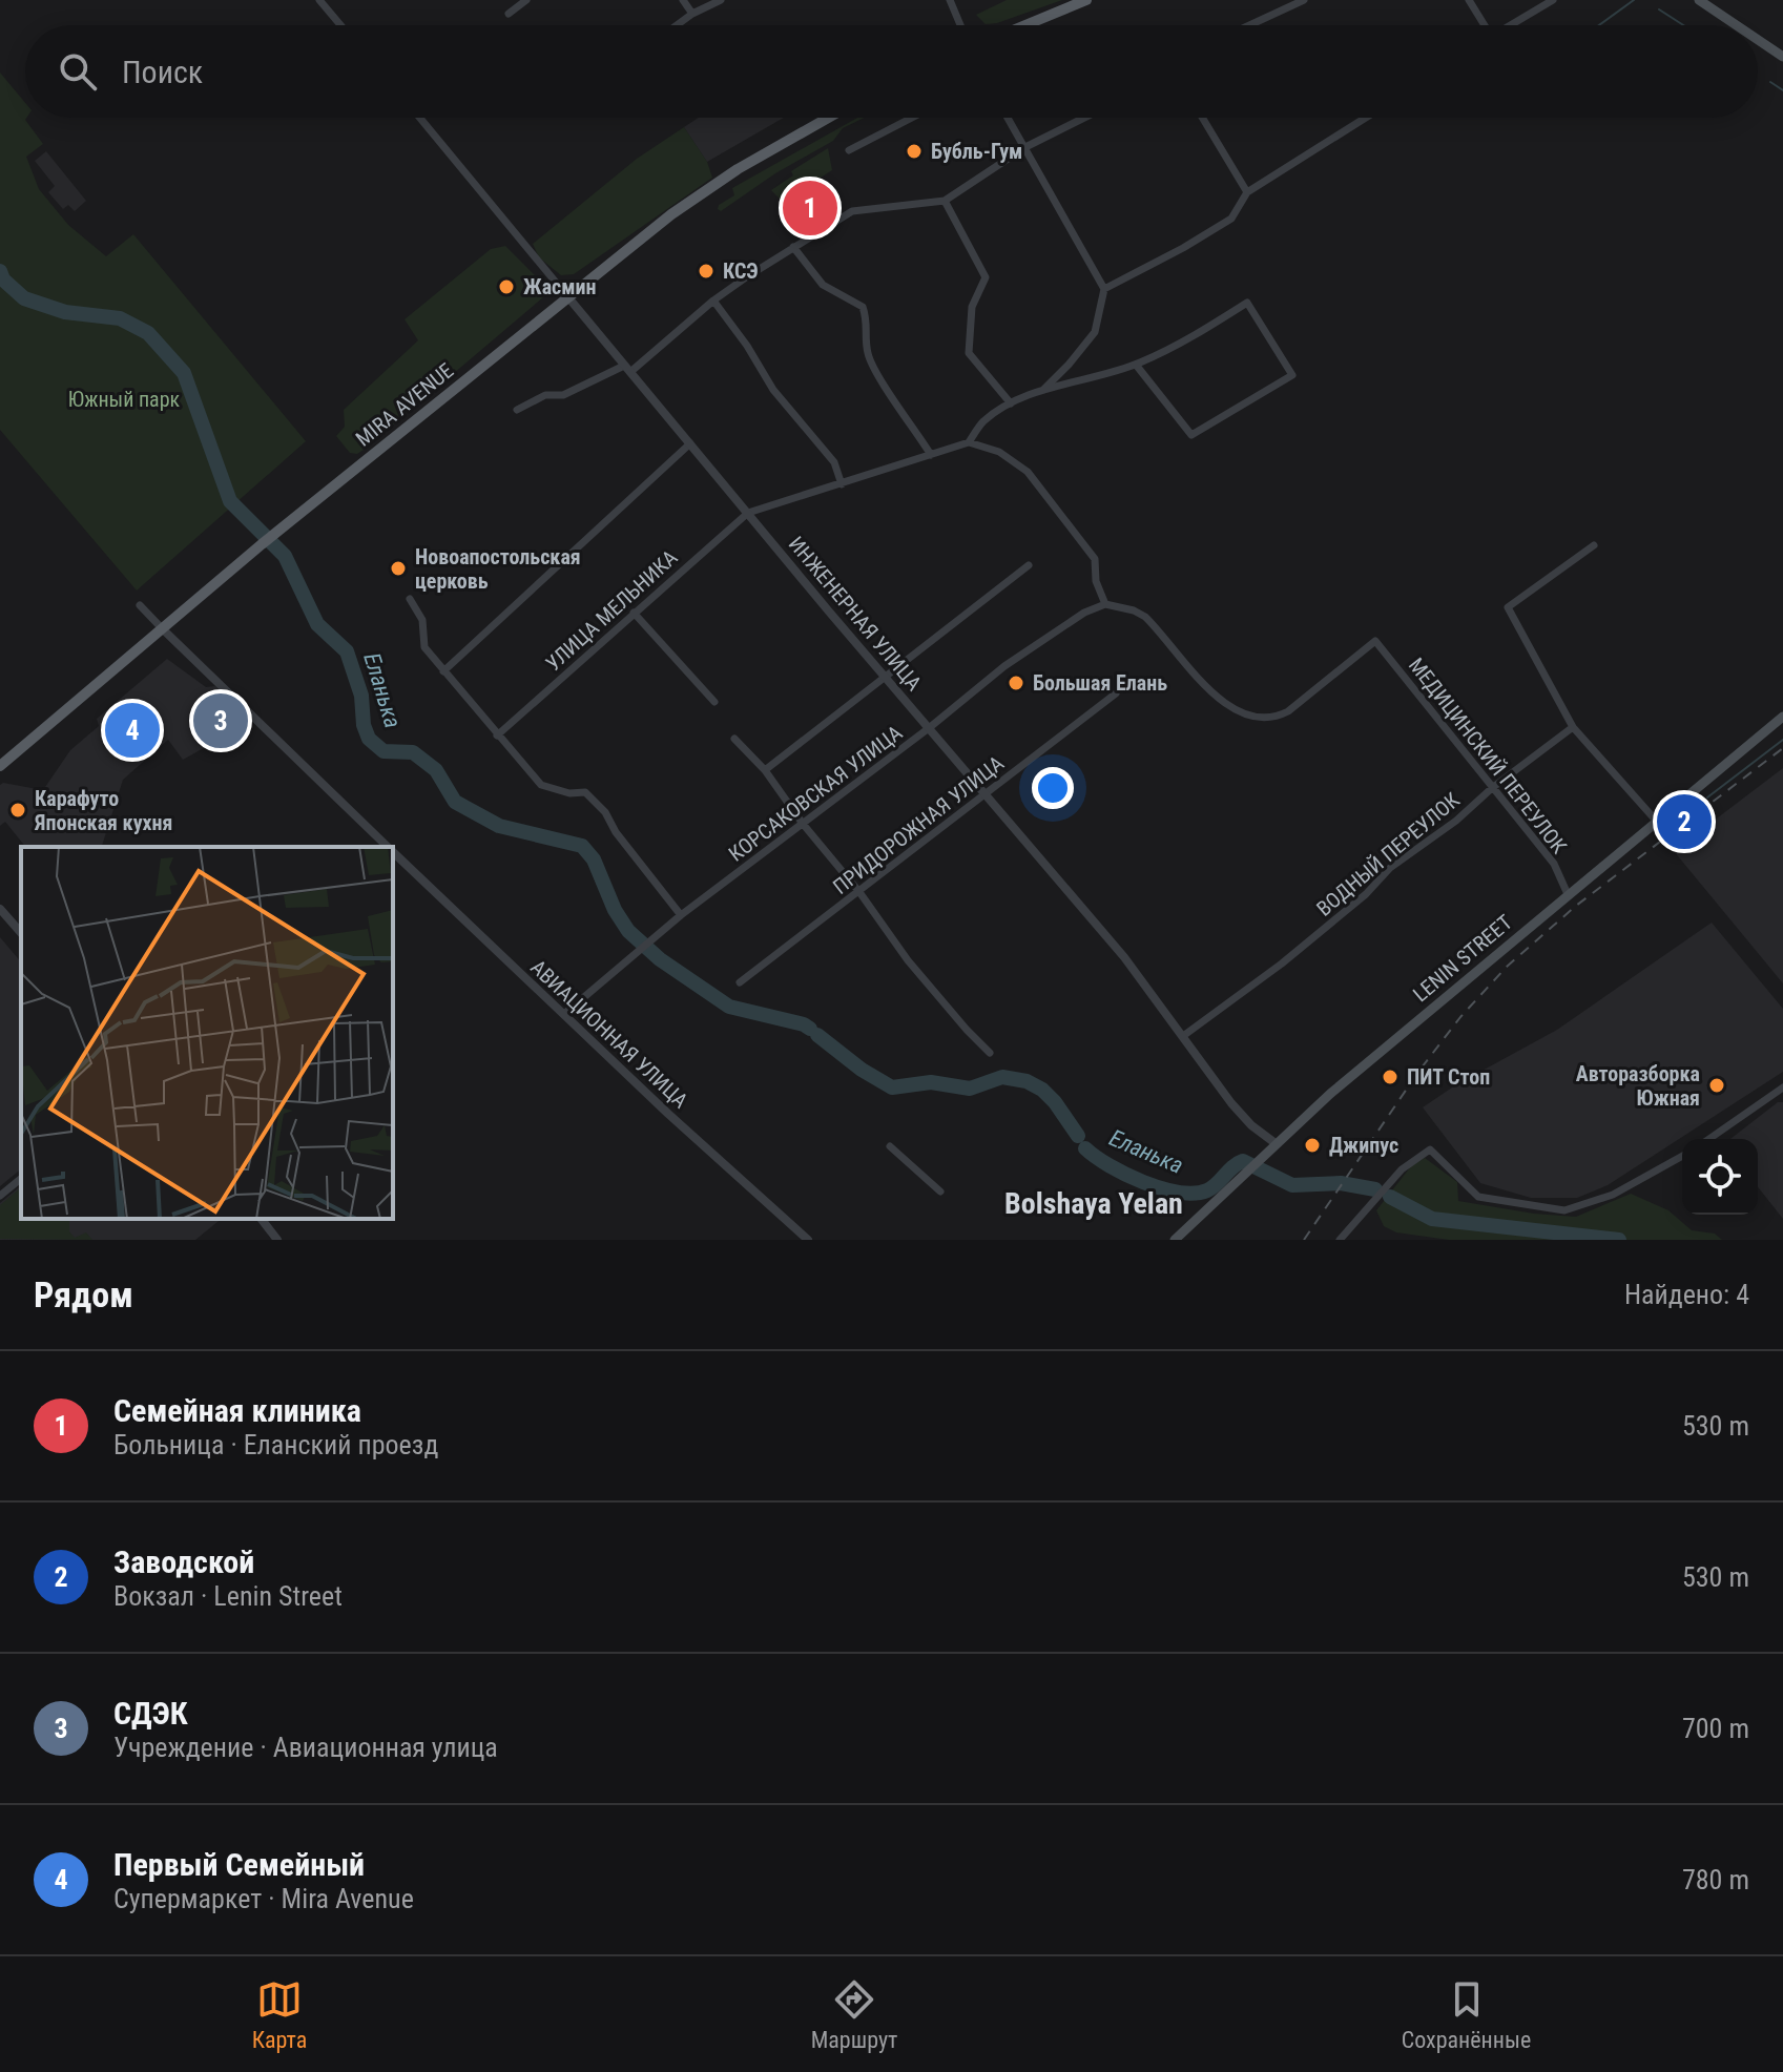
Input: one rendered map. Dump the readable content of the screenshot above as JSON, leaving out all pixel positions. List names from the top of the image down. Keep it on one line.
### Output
{"streets":{"main road":["MIRA AVENUE","LENIN STREET"],"street":["УЛИЦА МЕЛЬНИКА","ИНЖЕНЕРНАЯ УЛИЦА","МЕДИЦИНСКИЙ ПЕРЕУЛОК","КОРСАКОВСКАЯ УЛИЦА","ПРИДОРОЖНАЯ УЛИЦА","ВОДНЫЙ ПЕРЕУЛОК","АВИАЦИОННАЯ УЛИЦА"]},"crossings":[["MIRA AVENUE","ИНЖЕНЕРНАЯ УЛИЦА"],["MIRA AVENUE","АВИАЦИОННАЯ УЛИЦА"],["УЛИЦА МЕЛЬНИКА","ИНЖЕНЕРНАЯ УЛИЦА"],["ИНЖЕНЕРНАЯ УЛИЦА","КОРСАКОВСКАЯ УЛИЦА"],["ИНЖЕНЕРНАЯ УЛИЦА","ПРИДОРОЖНАЯ УЛИЦА"],["ИНЖЕНЕРНАЯ УЛИЦА","ВОДНЫЙ ПЕРЕУЛОК"],["ИНЖЕНЕРНАЯ УЛИЦА","LENIN STREET"],["МЕДИЦИНСКИЙ ПЕРЕУЛОК","КОРСАКОВСКАЯ УЛИЦА"],["МЕДИЦИНСКИЙ ПЕРЕУЛОК","ВОДНЫЙ ПЕРЕУЛОК"],["МЕДИЦИНСКИЙ ПЕРЕУЛОК","LENIN STREET"],["КОРСАКОВСКАЯ УЛИЦА","АВИАЦИОННАЯ УЛИЦА"]],"districts":["Bolshaya Yelan"],"water":["Еланька"],"parks":["Южный парк"],"places":["Бубль-Гум","КСЭ","Жасмин","Новоапостольская церковь","Большая Елань","Карафуто Японская кухня","ПИТ Стоп","Авторазборка Южная","Джипус"],"page":{"search":"Поиск","pins":["1","3","4","2"],"heading":["Рядом","Найдено: 4"],"list":[{"mark":"1","name":"Семейная клиника","note":"Больница · Еланский проезд","value":"530 m"},{"mark":"2","name":"Заводской","note":"Вокзал · Lenin Street","value":"530 m"},{"mark":"3","name":"СДЭК","note":"Учреждение · Авиационная улица","value":"700 m"},{"mark":"4","name":"Первый Семейный","note":"Супермаркет · Mira Avenue","value":"780 m"}],"nav":["Карта","Маршрут","Сохранённые"]}}
